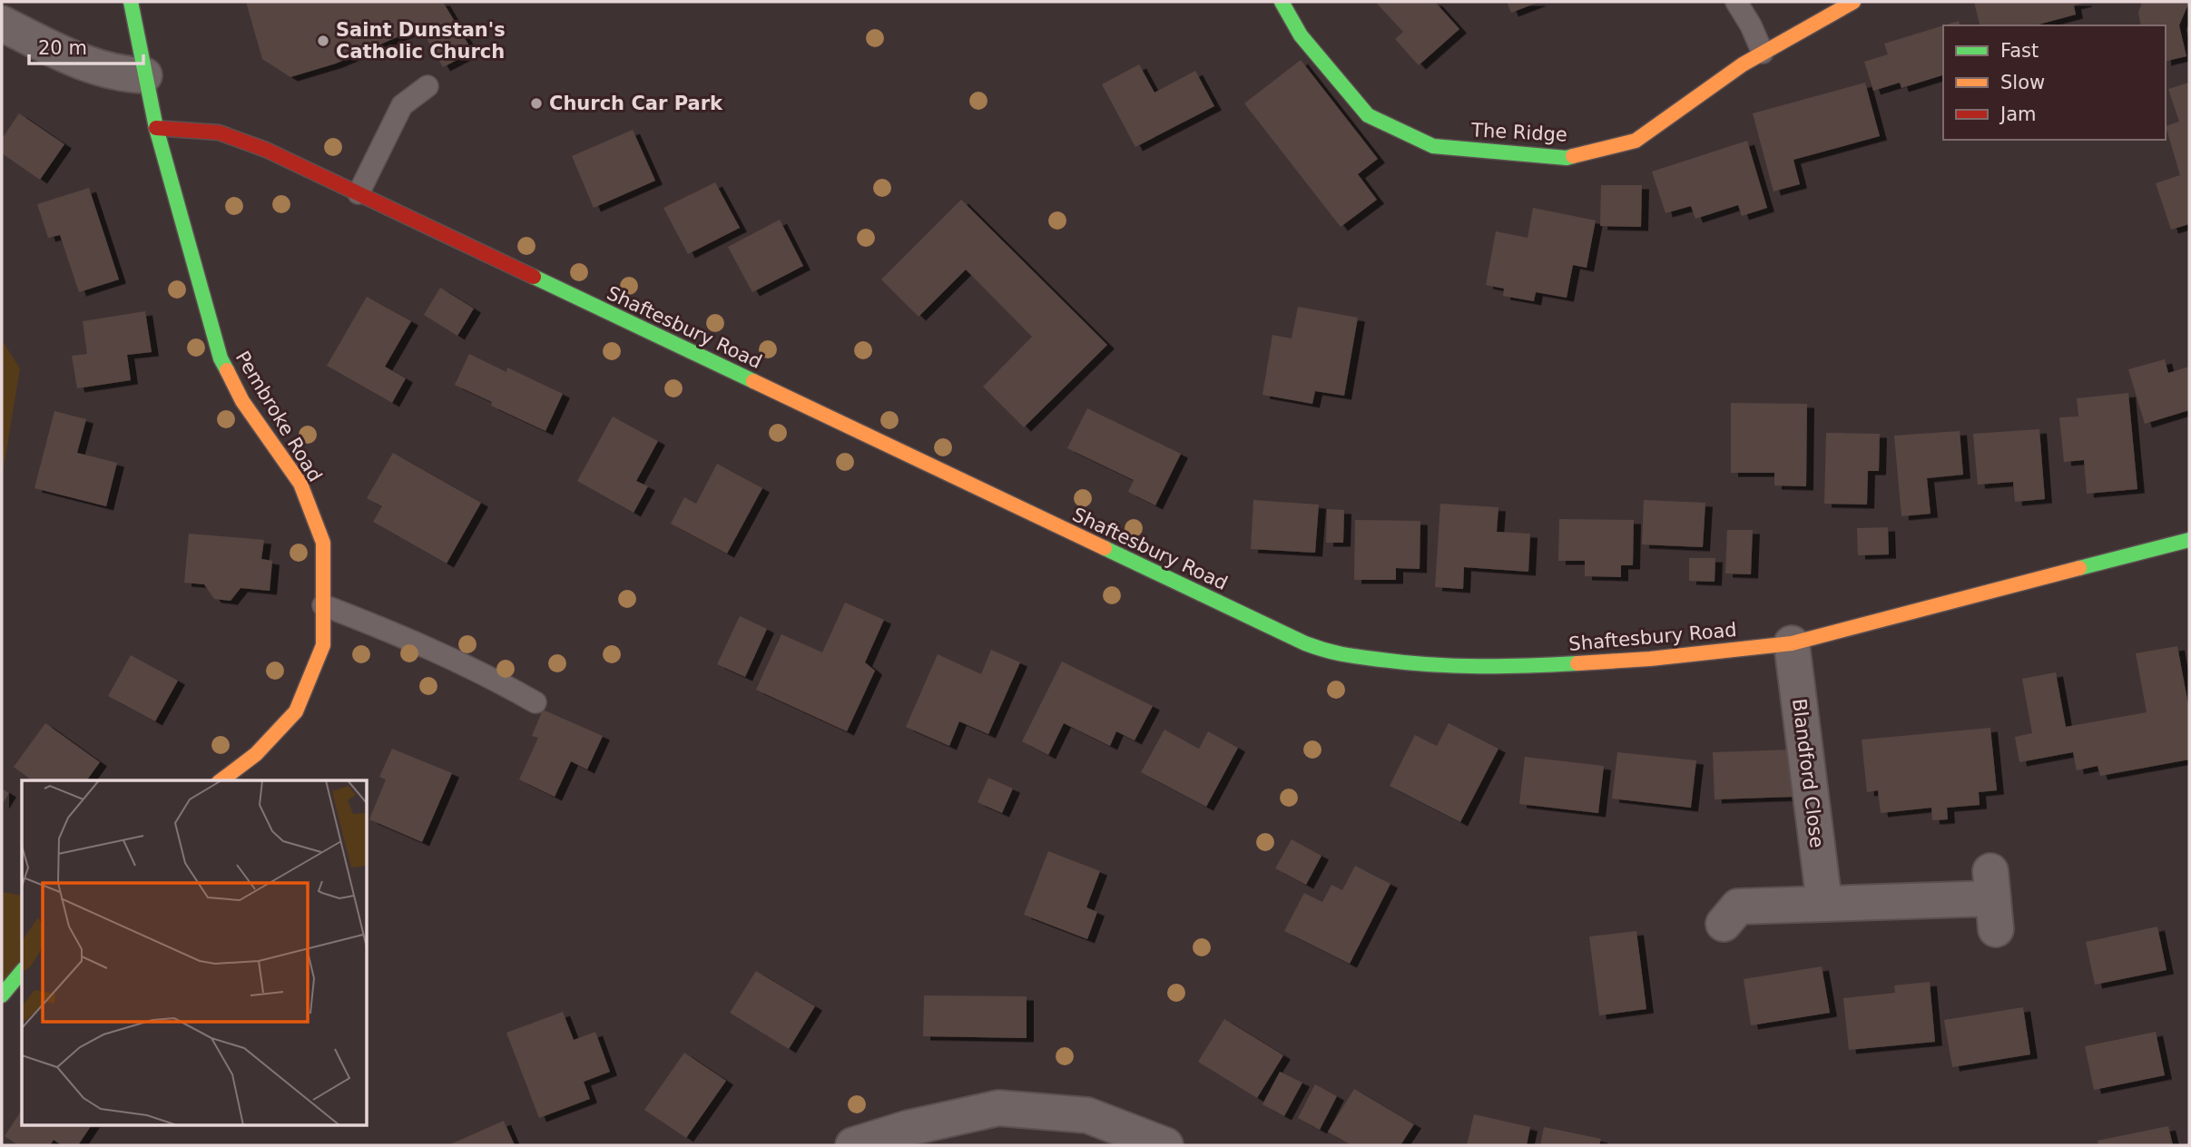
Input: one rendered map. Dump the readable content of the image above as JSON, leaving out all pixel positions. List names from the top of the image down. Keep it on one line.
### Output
{"streets":{"street":["The Ridge","Shaftesbury Road","Pembroke Road","Blandford Close"]},"crossings":[["Shaftesbury Road","Pembroke Road"],["Shaftesbury Road","Blandford Close"]],"places":["Saint Dunstan's Catholic Church","Church Car Park"],"legend":["Fast","Slow","Jam"],"scale_bar":"20 m"}
